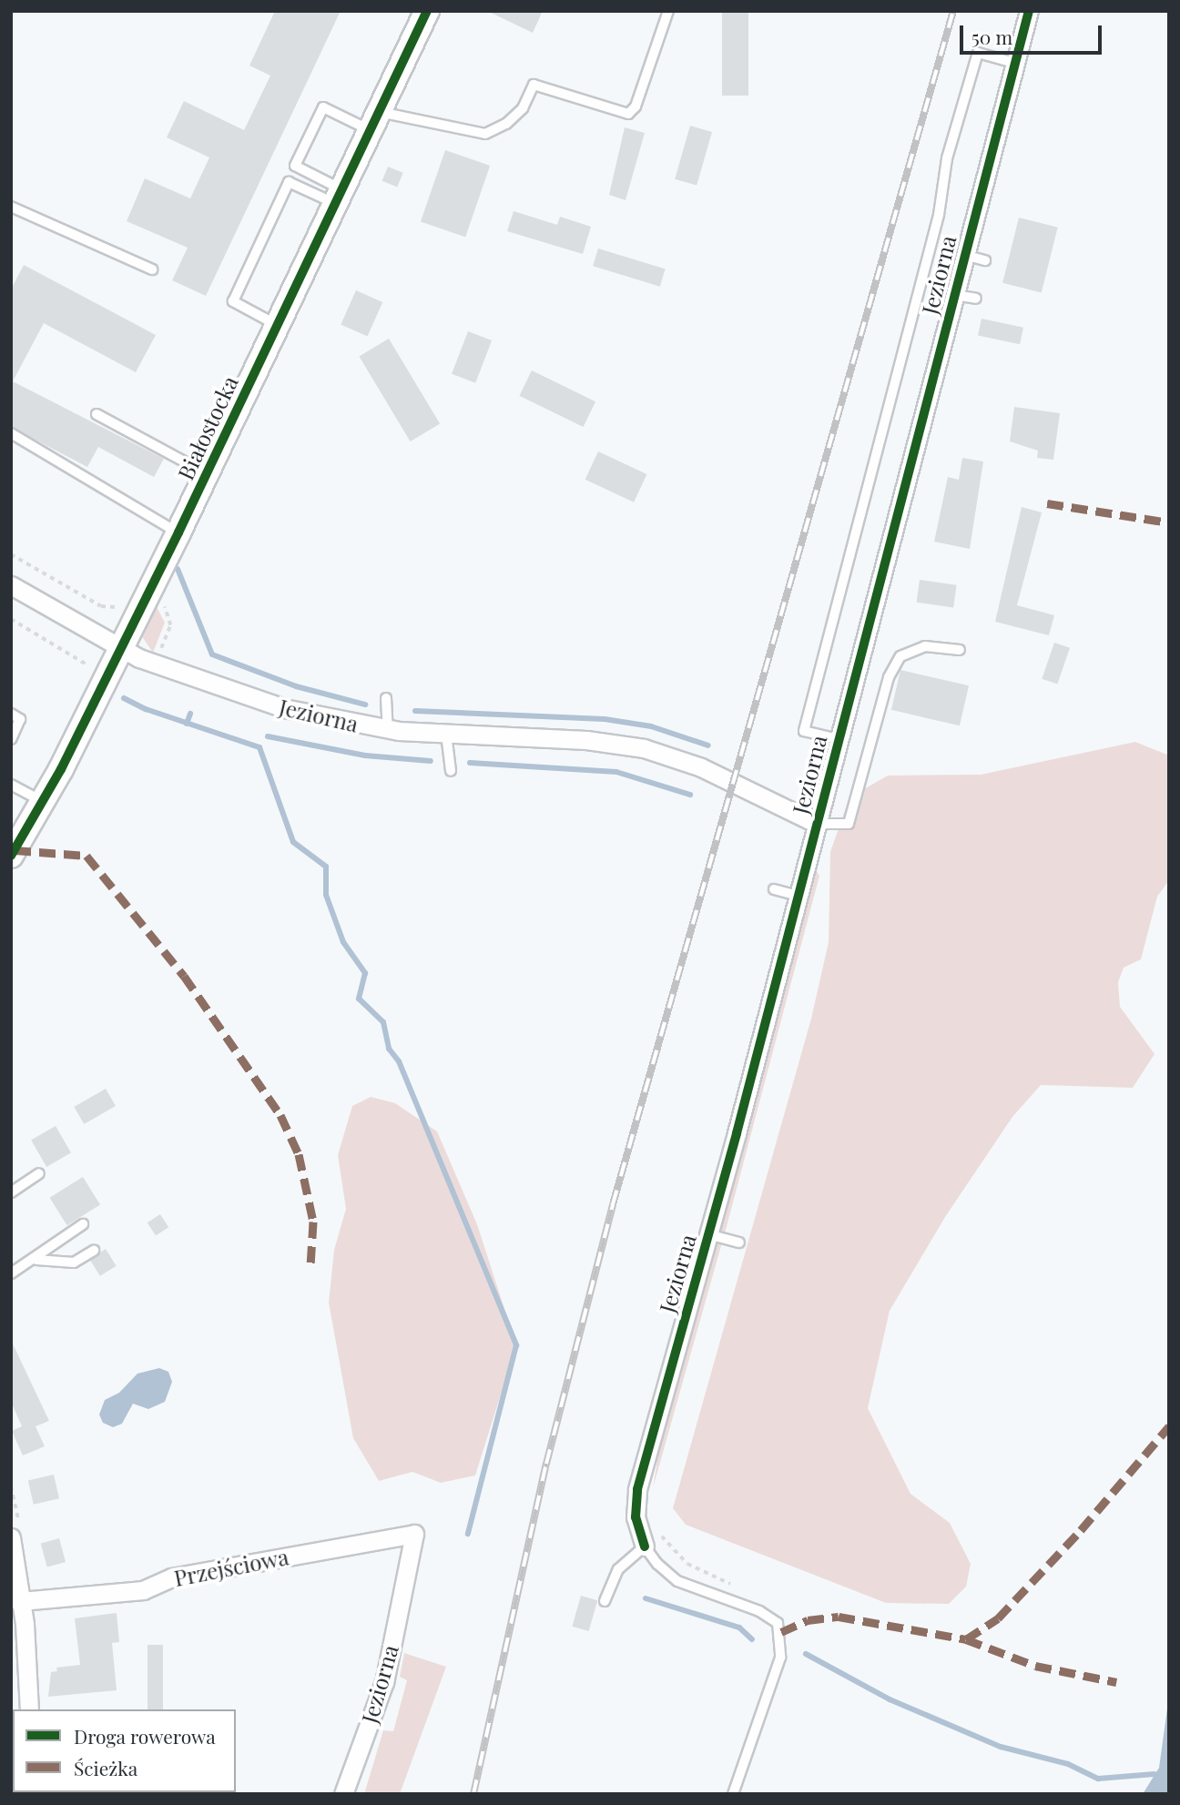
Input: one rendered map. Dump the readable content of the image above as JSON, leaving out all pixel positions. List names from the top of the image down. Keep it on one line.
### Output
{"streets":{"street":["Jeziorna","Białostocka","Przejściowa"]},"crossings":[["Jeziorna","Białostocka"],["Jeziorna","Przejściowa"]],"legend":["Droga rowerowa","Ścieżka"],"scale_bar":"50 m"}
